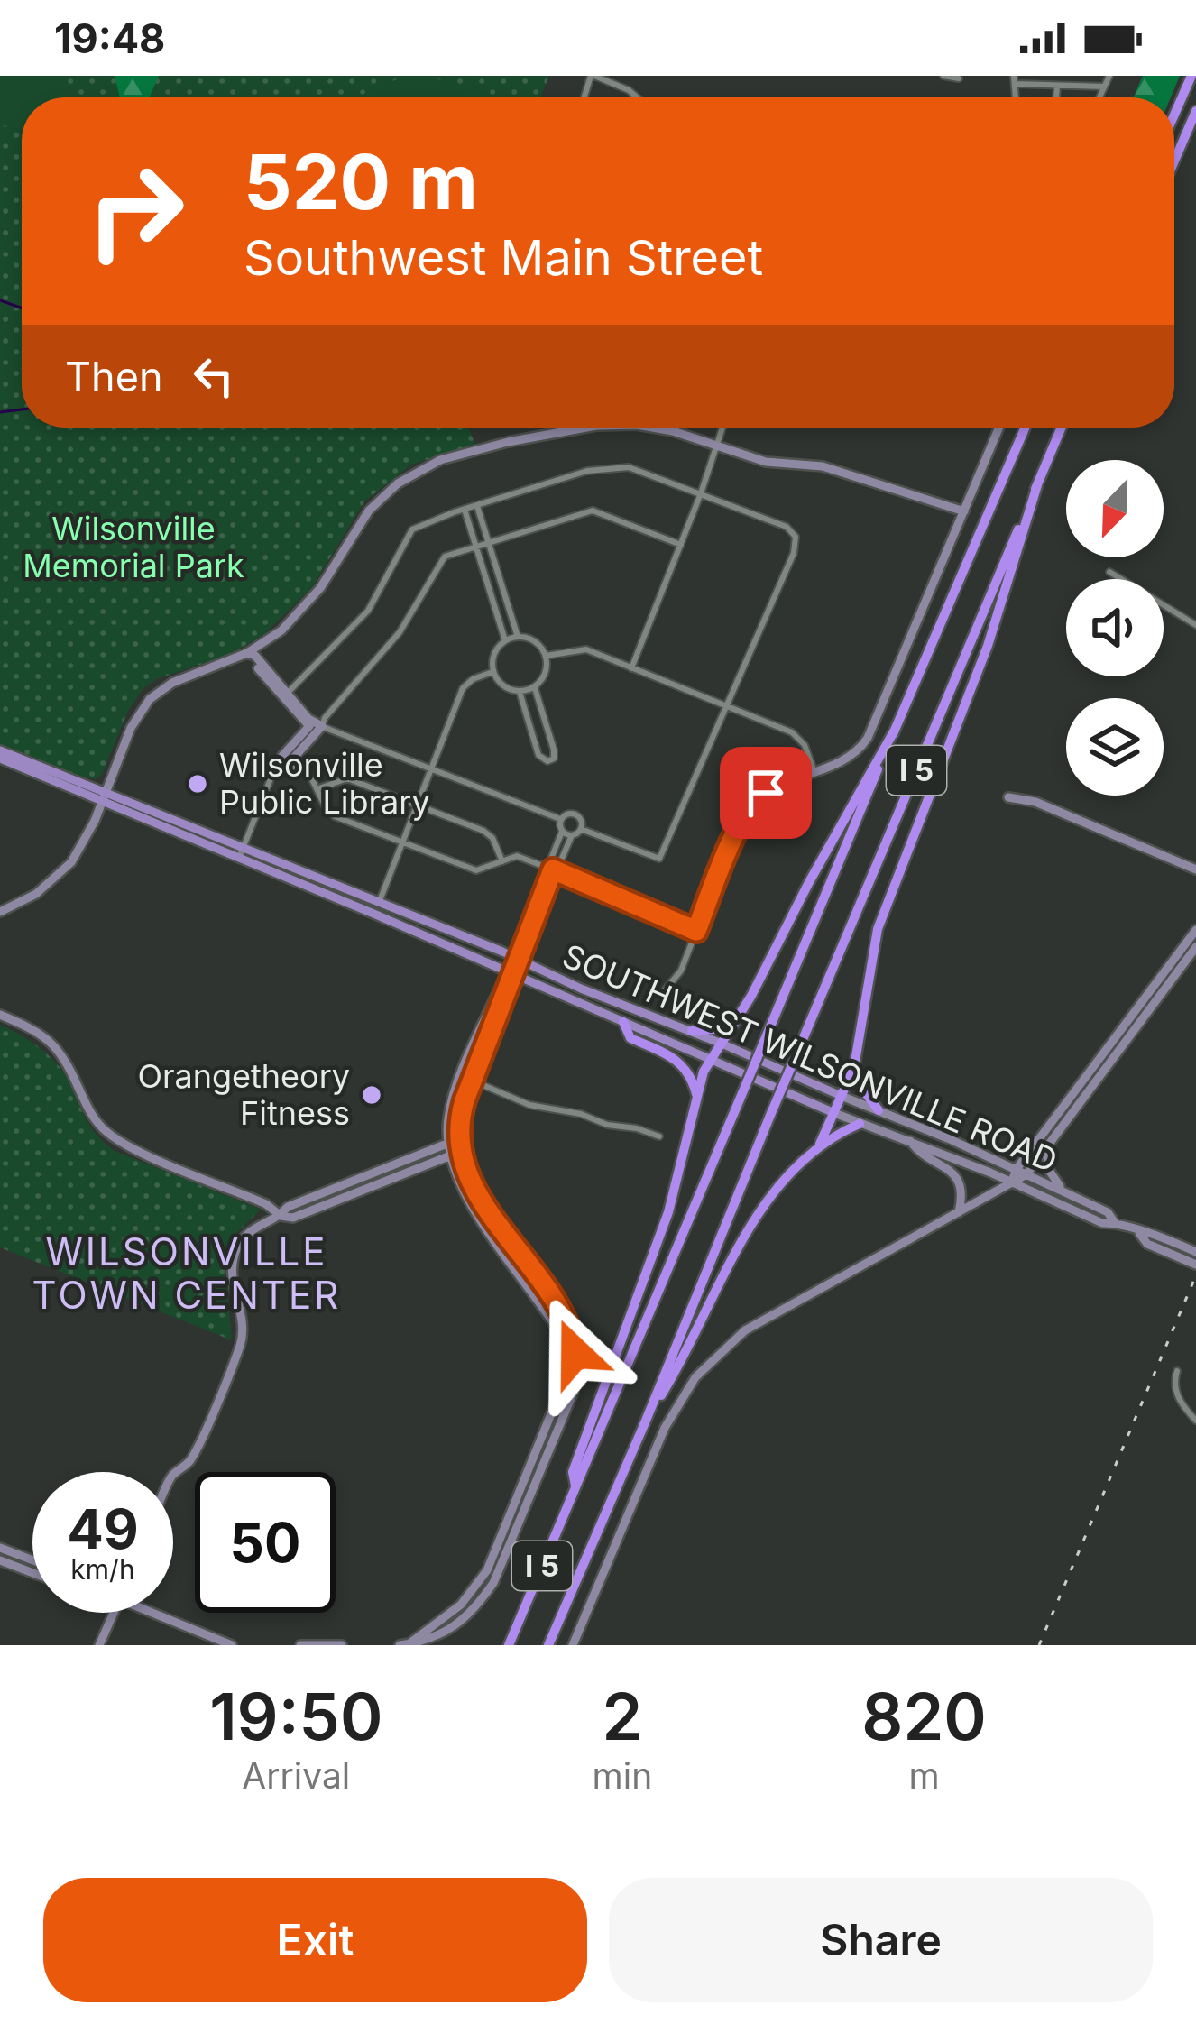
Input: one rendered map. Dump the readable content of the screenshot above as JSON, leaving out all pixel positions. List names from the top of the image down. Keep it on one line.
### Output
{"streets":{"highway":["I 5"],"main road":["SOUTHWEST WILSONVILLE ROAD"]},"crossings":[["I 5","SOUTHWEST WILSONVILLE ROAD"]],"districts":["WILSONVILLE TOWN CENTER"],"parks":["Wilsonville Memorial Park"],"places":["Wilsonville Public Library","Orangetheory Fitness"],"north":"bottom left","page":{"status":"19:48","turn":["520 m","Southwest Main Street"],"then":"Then","speed":"49 km/h","limit":"50","eta":["19:50","Arrival","2","min","820","m"],"buttons":["Exit","Share"]}}
